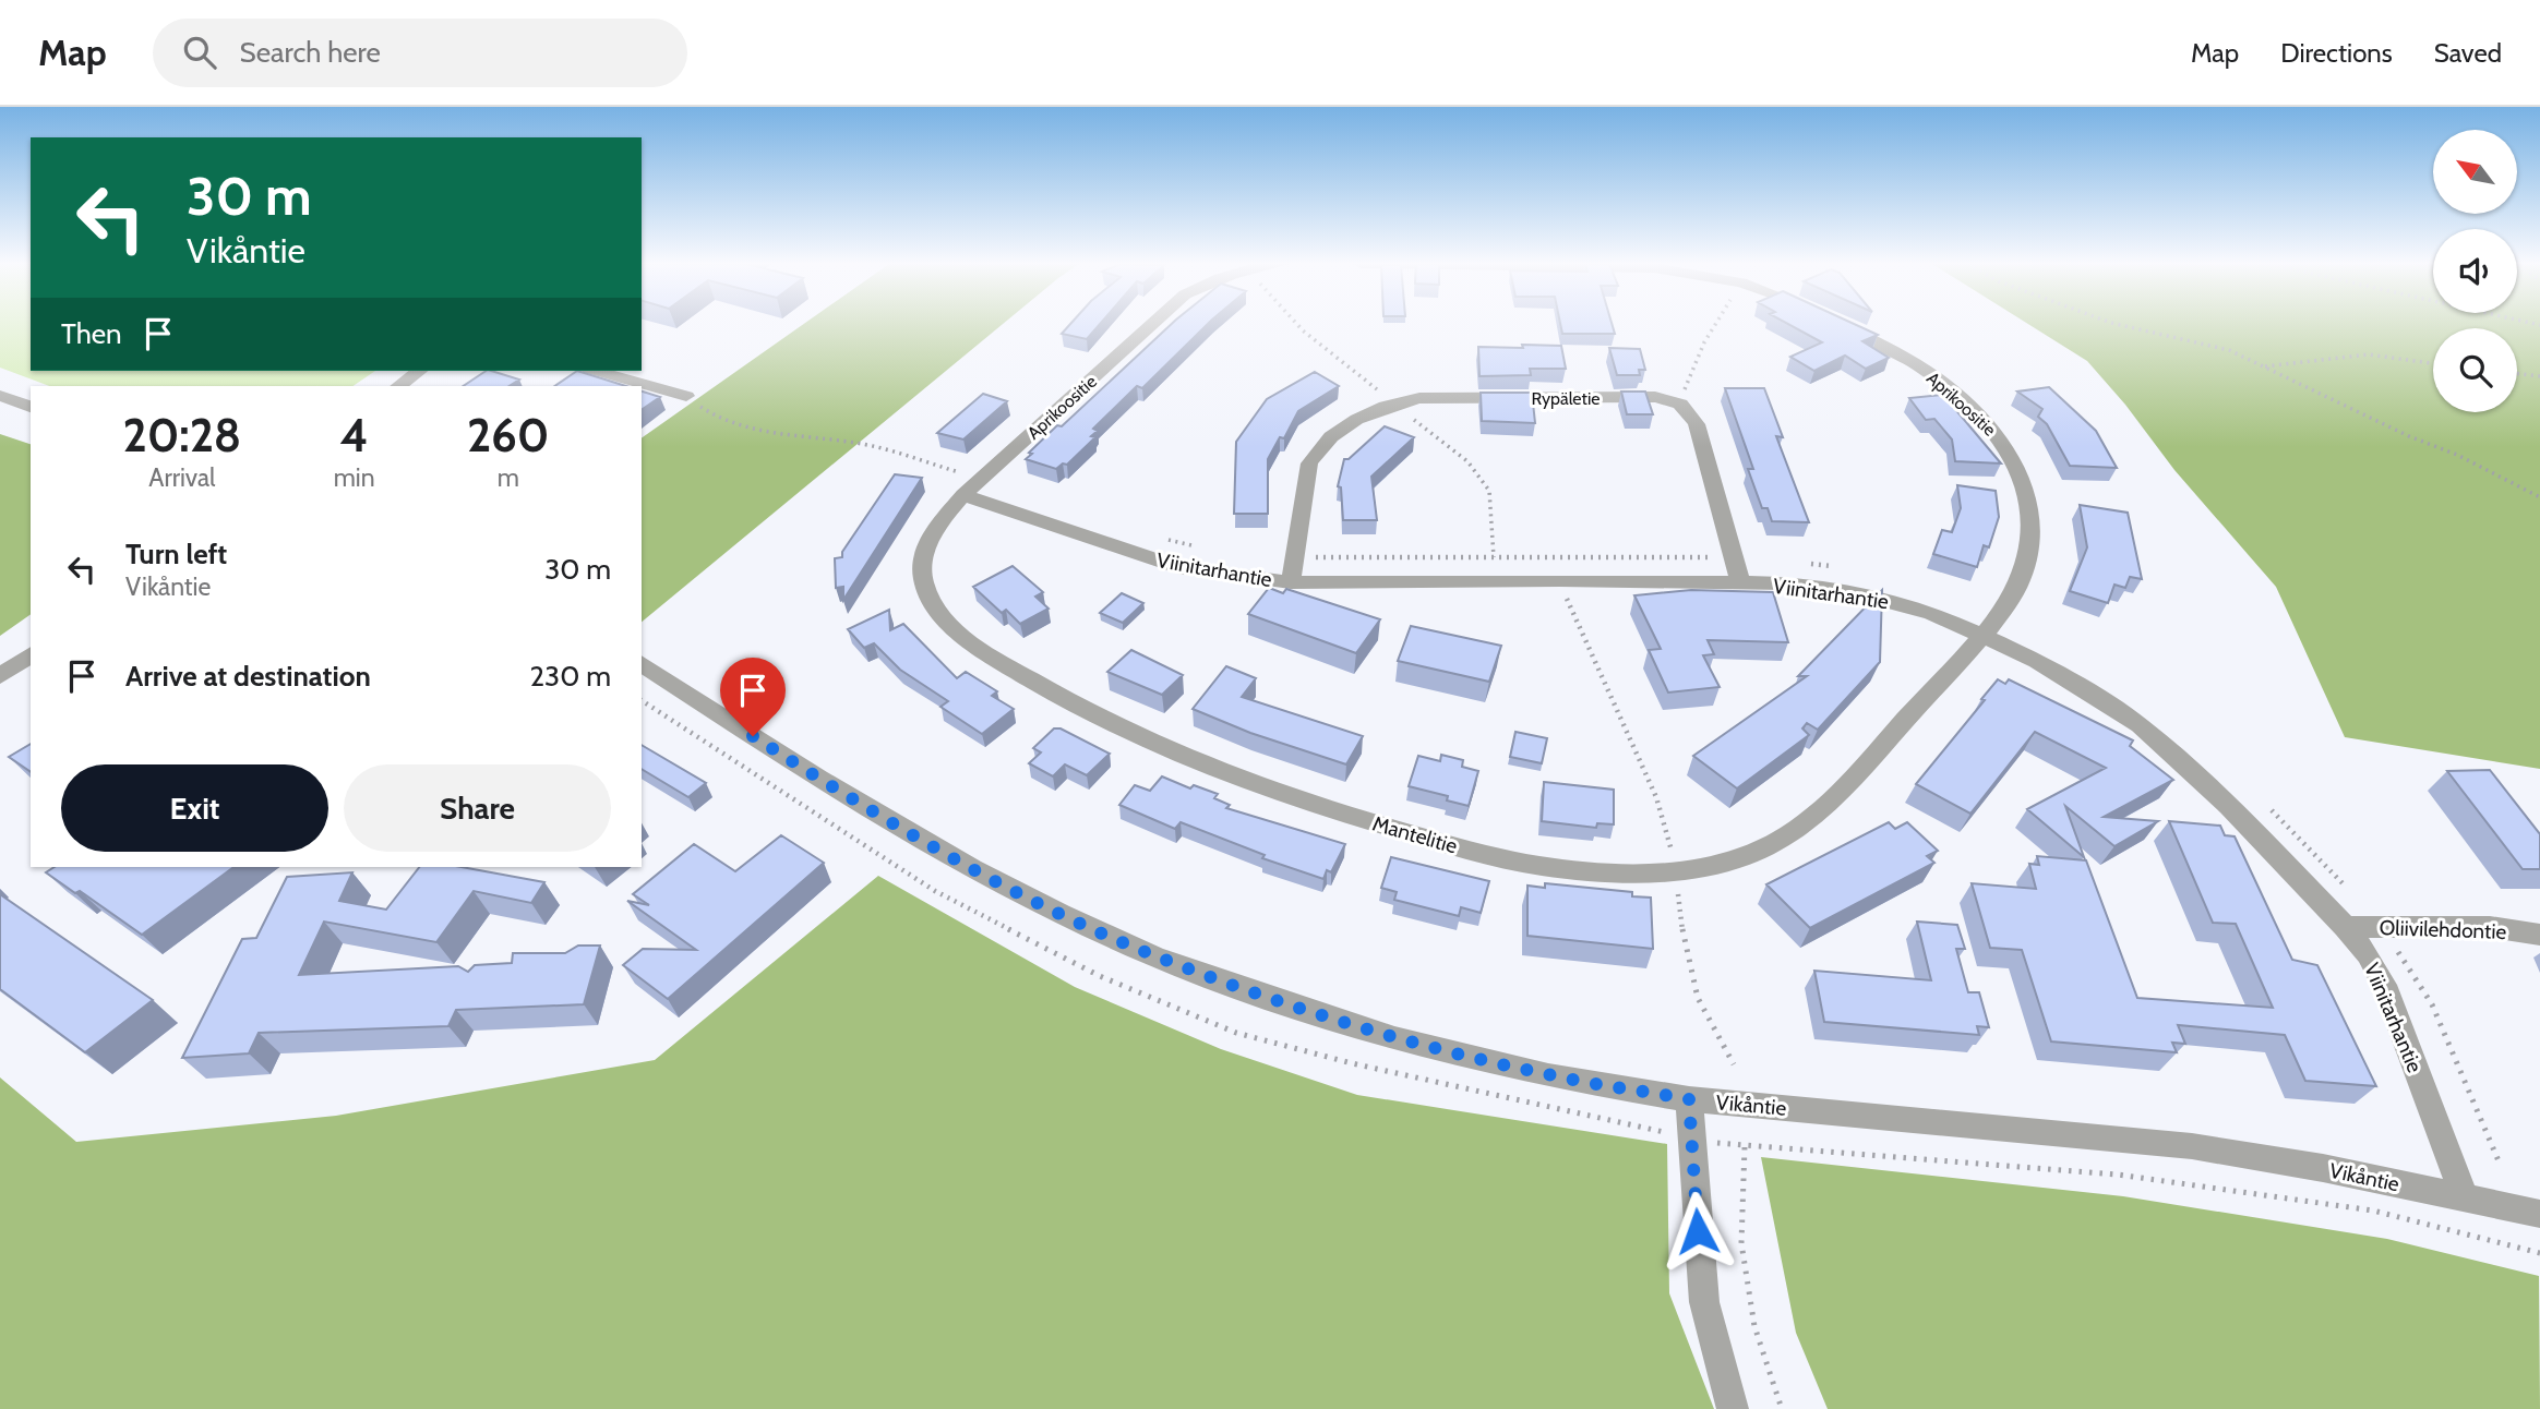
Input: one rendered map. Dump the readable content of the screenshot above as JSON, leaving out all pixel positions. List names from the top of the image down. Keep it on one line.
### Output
{"streets":{"street":["Rypäletie","Aprikoositie","Viinitarhantie","Mantelitie","Oliivilehdontie","Vikåntie"]},"crossings":[["Rypäletie","Viinitarhantie"],["Aprikoositie","Viinitarhantie"],["Aprikoositie","Mantelitie"],["Viinitarhantie","Mantelitie"],["Viinitarhantie","Oliivilehdontie"],["Viinitarhantie","Vikåntie"]],"north":"top left","page":{"header":"Map","search":"Search here","nav":["Map","Directions","Saved"],"turn":["30 m","Vikåntie"],"then":"Then","eta":["20:28","Arrival","4","min","260","m"],"list":[{"name":"Turn left","note":"Vikåntie","value":"30 m"},{"name":"Arrive at destination","value":"230 m"}],"buttons":["Exit","Share"]}}
